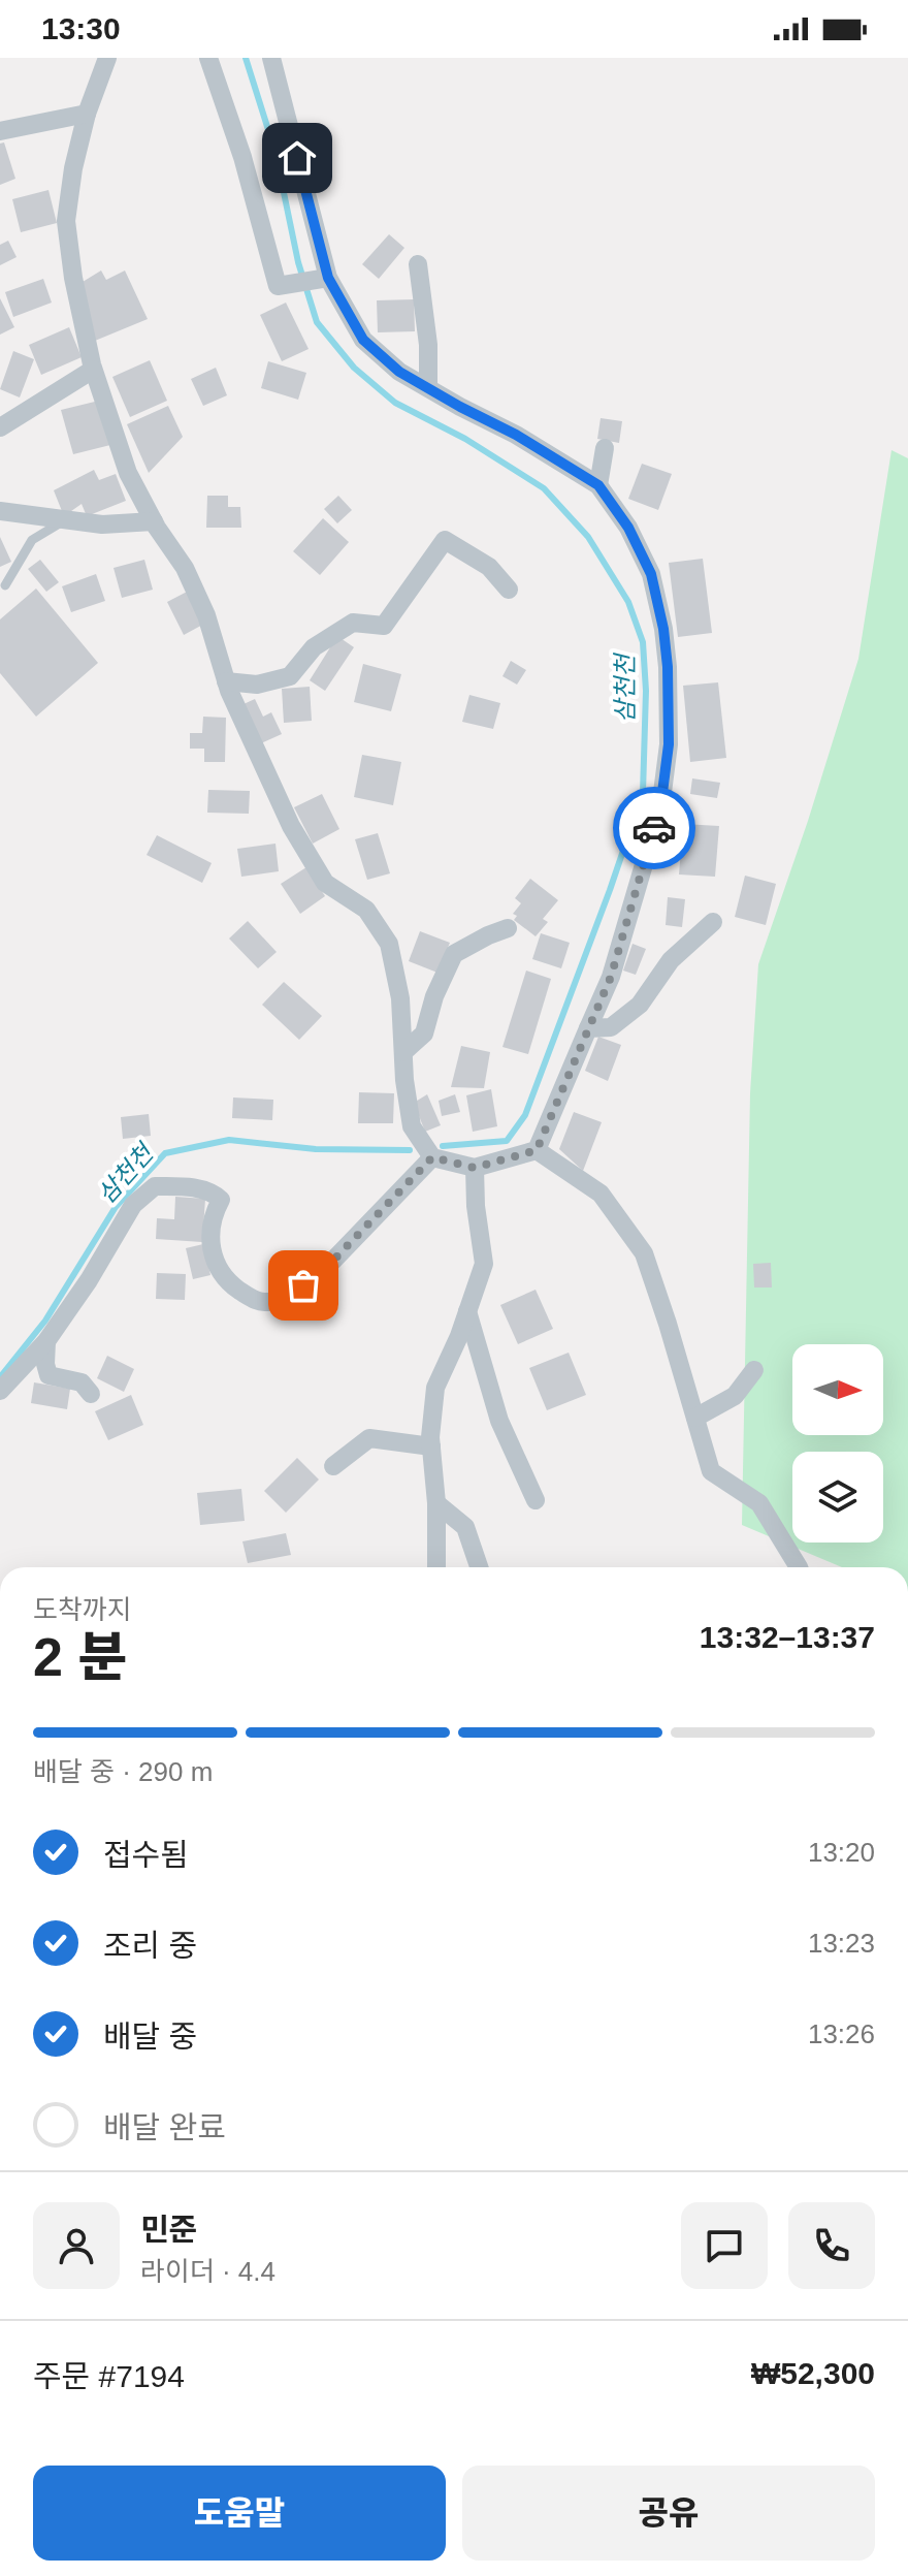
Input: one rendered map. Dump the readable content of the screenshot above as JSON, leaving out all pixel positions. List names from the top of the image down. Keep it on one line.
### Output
{"water":["삼천천"],"north":"right","page":{"status":"13:30","heading":["2 분","도착까지","13:32–13:37"],"panel":["민준","라이더 · 4.4","주문 #7194","₩52,300"],"bar":"배달 중 · 290 m","list":[["접수됨","13:20"],["조리 중","13:23"],["배달 중","13:26"],"배달 완료"],"buttons":["도움말","공유"]}}
